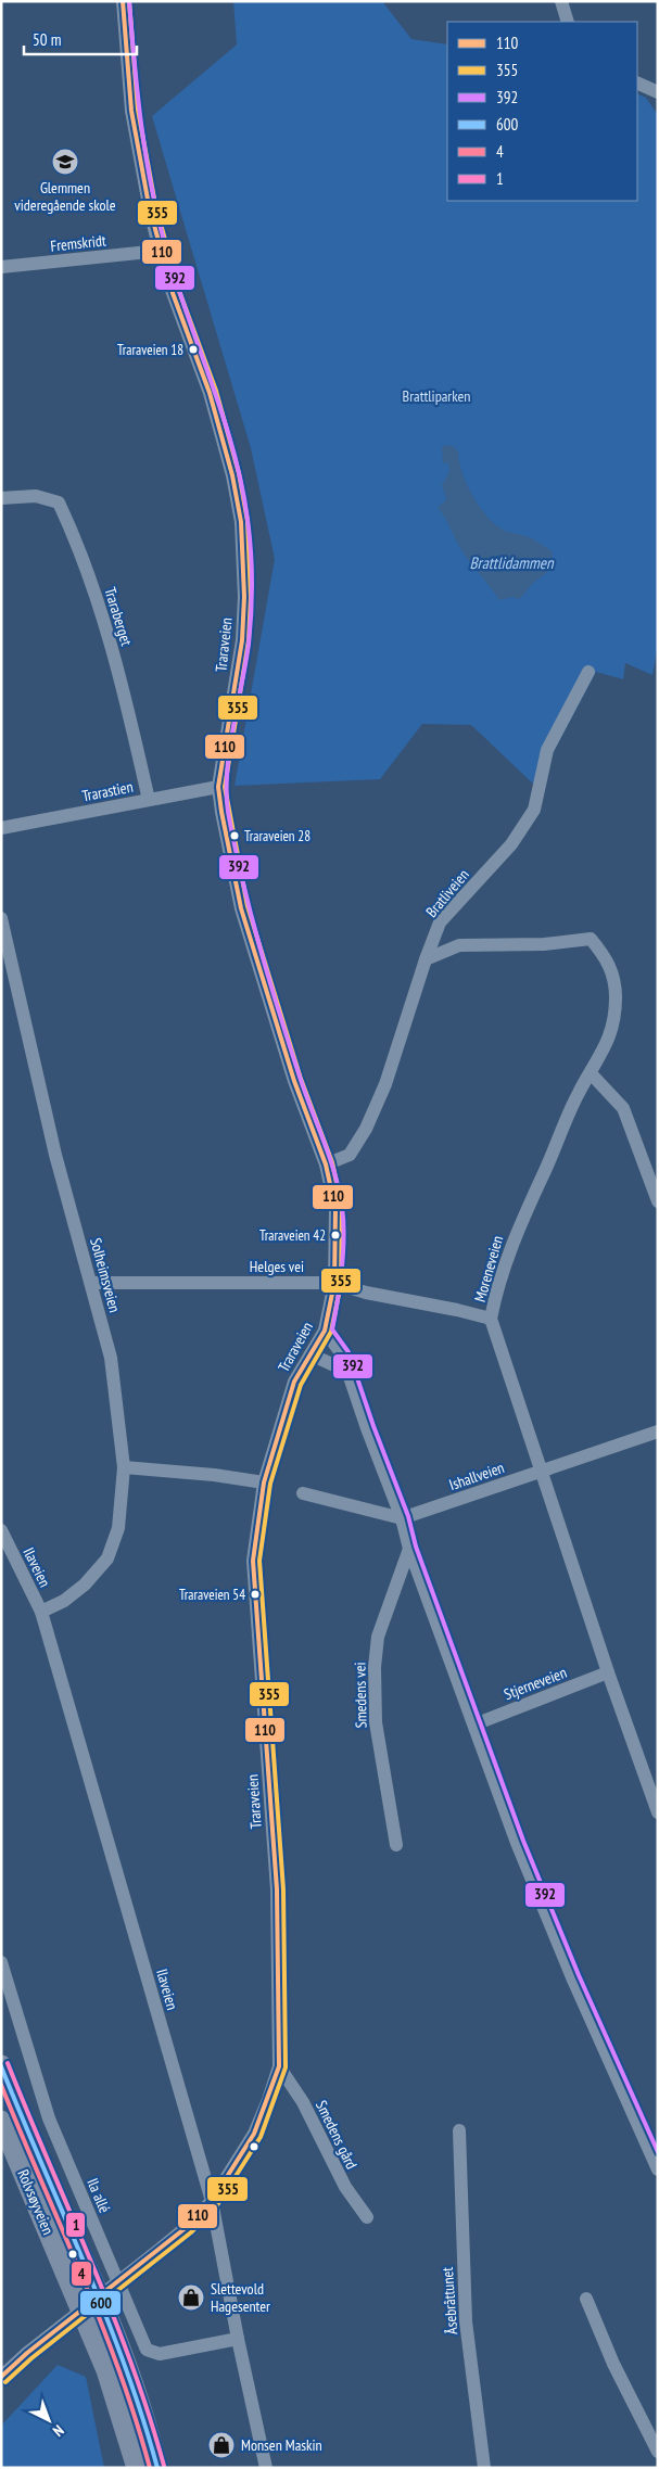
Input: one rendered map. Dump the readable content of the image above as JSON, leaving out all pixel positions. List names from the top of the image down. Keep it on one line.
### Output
{"streets":{"main road":["Rolvsøyveien"],"street":["Fremskridt","Traraberget","Traraveien","Trarastien","Bratliveien","Helges vei","Moreneveien","Solheimsveien","Ishallveien","Ilaveien","Stjerneveien","Smedens vei","Smedens gård","Ila allé","Åsebråttunet"]},"crossings":[["Fremskridt","Traraveien"],["Traraberget","Trarastien"],["Traraveien","Trarastien"],["Traraveien","Bratliveien"],["Traraveien","Helges vei"],["Traraveien","Ilaveien"],["Traraveien","Smedens gård"],["Bratliveien","Moreneveien"],["Helges vei","Moreneveien"],["Helges vei","Solheimsveien"],["Moreneveien","Ishallveien"],["Moreneveien","Stjerneveien"],["Solheimsveien","Ilaveien"],["Ilaveien","Ila allé"]],"water":["Brattlidammen"],"parks":["Brattliparken"],"places":{"school or university":["Glemmen videregående skole"],"other":["Traraveien 18","Traraveien 28","Traraveien 42","Traraveien 54"],"shop":["Slettevold Hagesenter","Monsen Maskin"]},"lines":["transit line 110","transit line 355","transit line 392","transit line 1","transit line 600","transit line 4"],"legend":["110","355","392","600","4","1"],"scale_bar":"50 m","north":"bottom right"}
